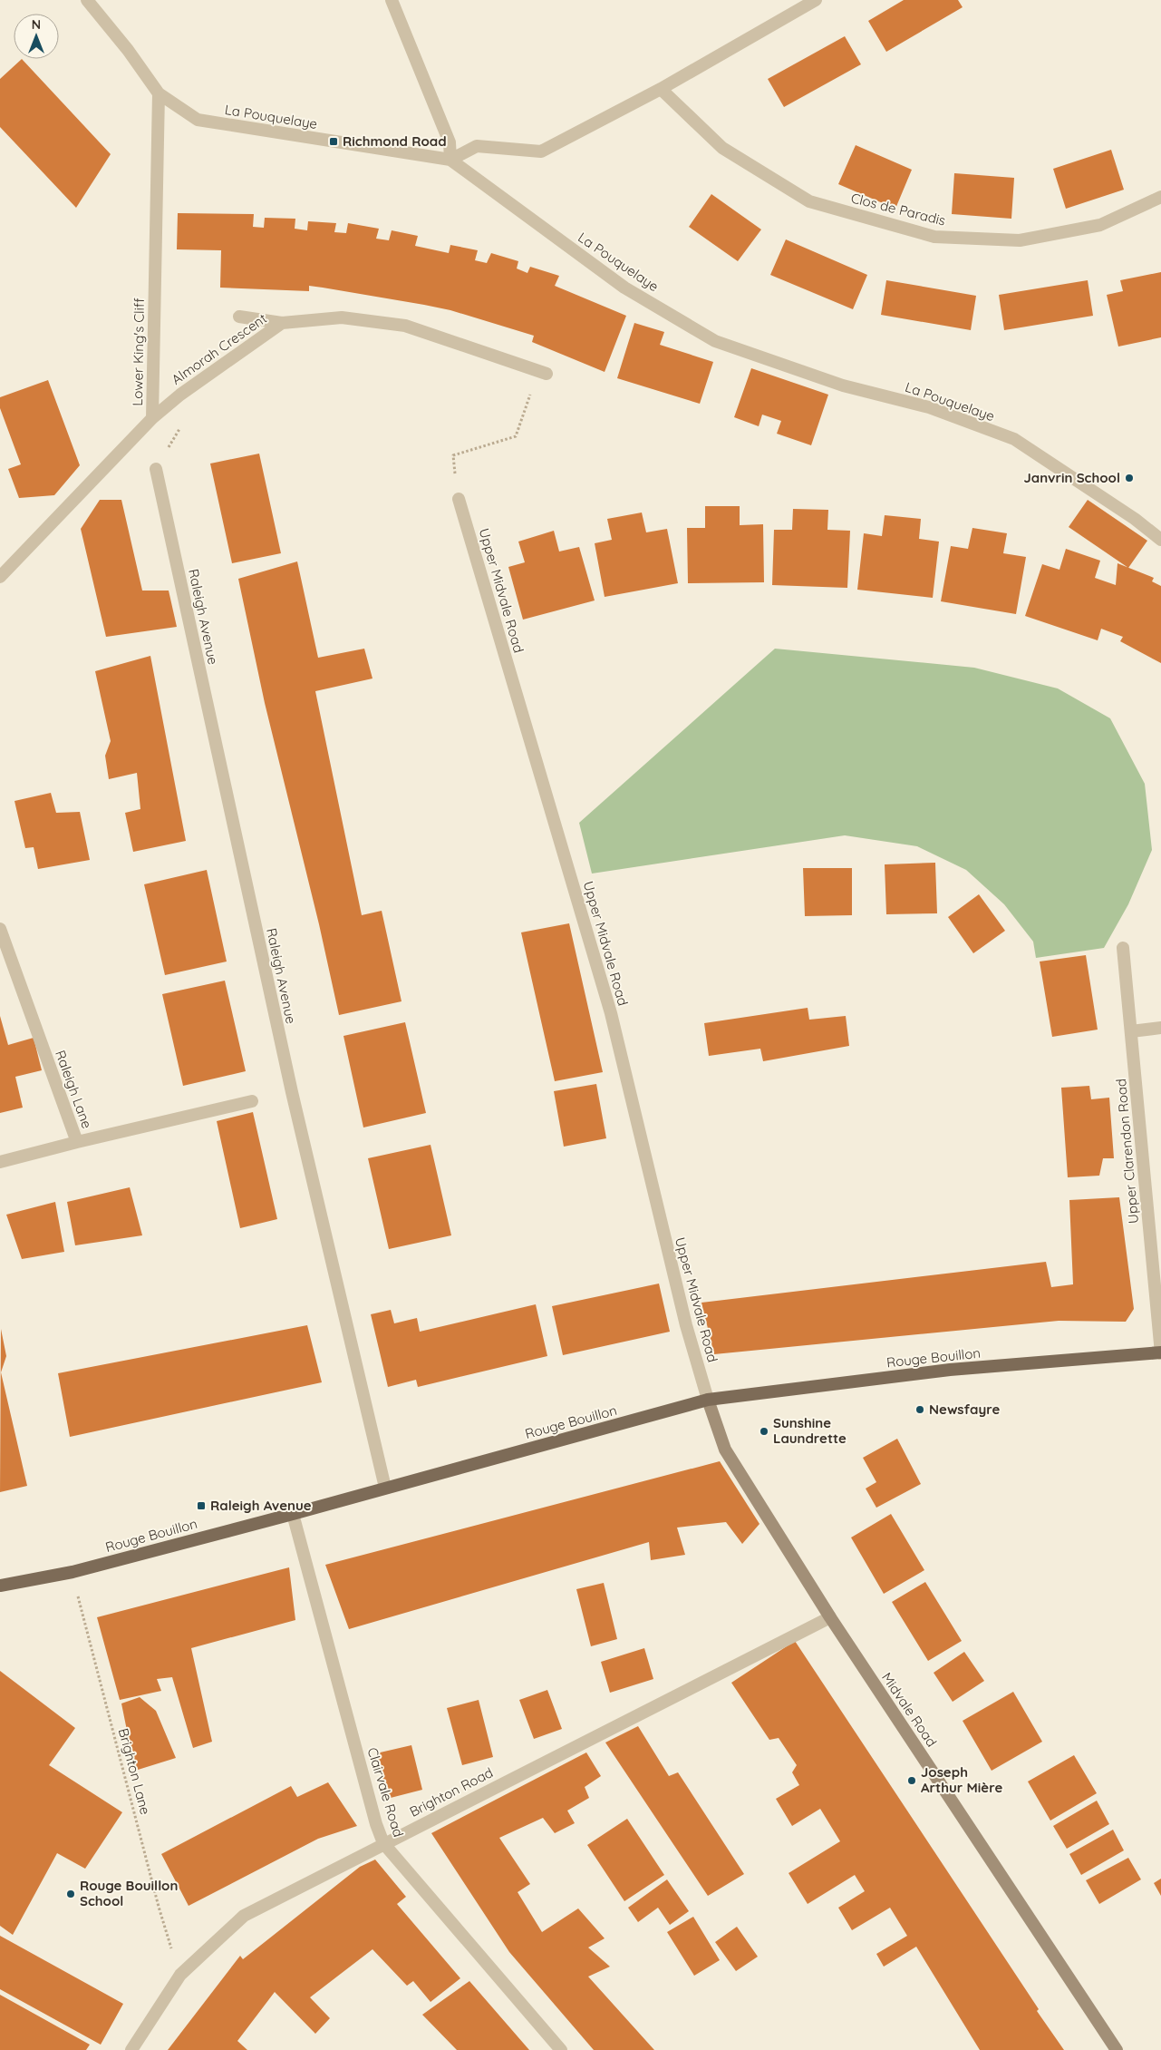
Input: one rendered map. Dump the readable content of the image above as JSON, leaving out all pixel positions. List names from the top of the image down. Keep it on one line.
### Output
{"streets":{"main road":["Rouge Bouillon","Midvale Road"],"street":["La Pouquelaye","Clos de Paradis","Almorah Crescent","Lower King's Cliff","Upper Midvale Road","Raleigh Avenue","Raleigh Lane","Upper Clarendon Road","Clairvale Road","Brighton Road"],"path":["Brighton Lane"]},"crossings":[["La Pouquelaye","Lower King's Cliff"],["Almorah Crescent","Lower King's Cliff"],["Upper Midvale Road","Rouge Bouillon"],["Upper Midvale Road","Midvale Road"],["Raleigh Avenue","Rouge Bouillon"],["Upper Clarendon Road","Rouge Bouillon"],["Rouge Bouillon","Midvale Road"],["Rouge Bouillon","Brighton Lane"],["Rouge Bouillon","Clairvale Road"],["Midvale Road","Brighton Road"],["Brighton Lane","Brighton Road"],["Clairvale Road","Brighton Road"]],"places":{"transit":["Richmond Road","Raleigh Avenue"],"other":["Janvrin School","Newsfayre","Sunshine Laundrette","Joseph Arthur Mière","Rouge Bouillon School"]},"north":"top"}
